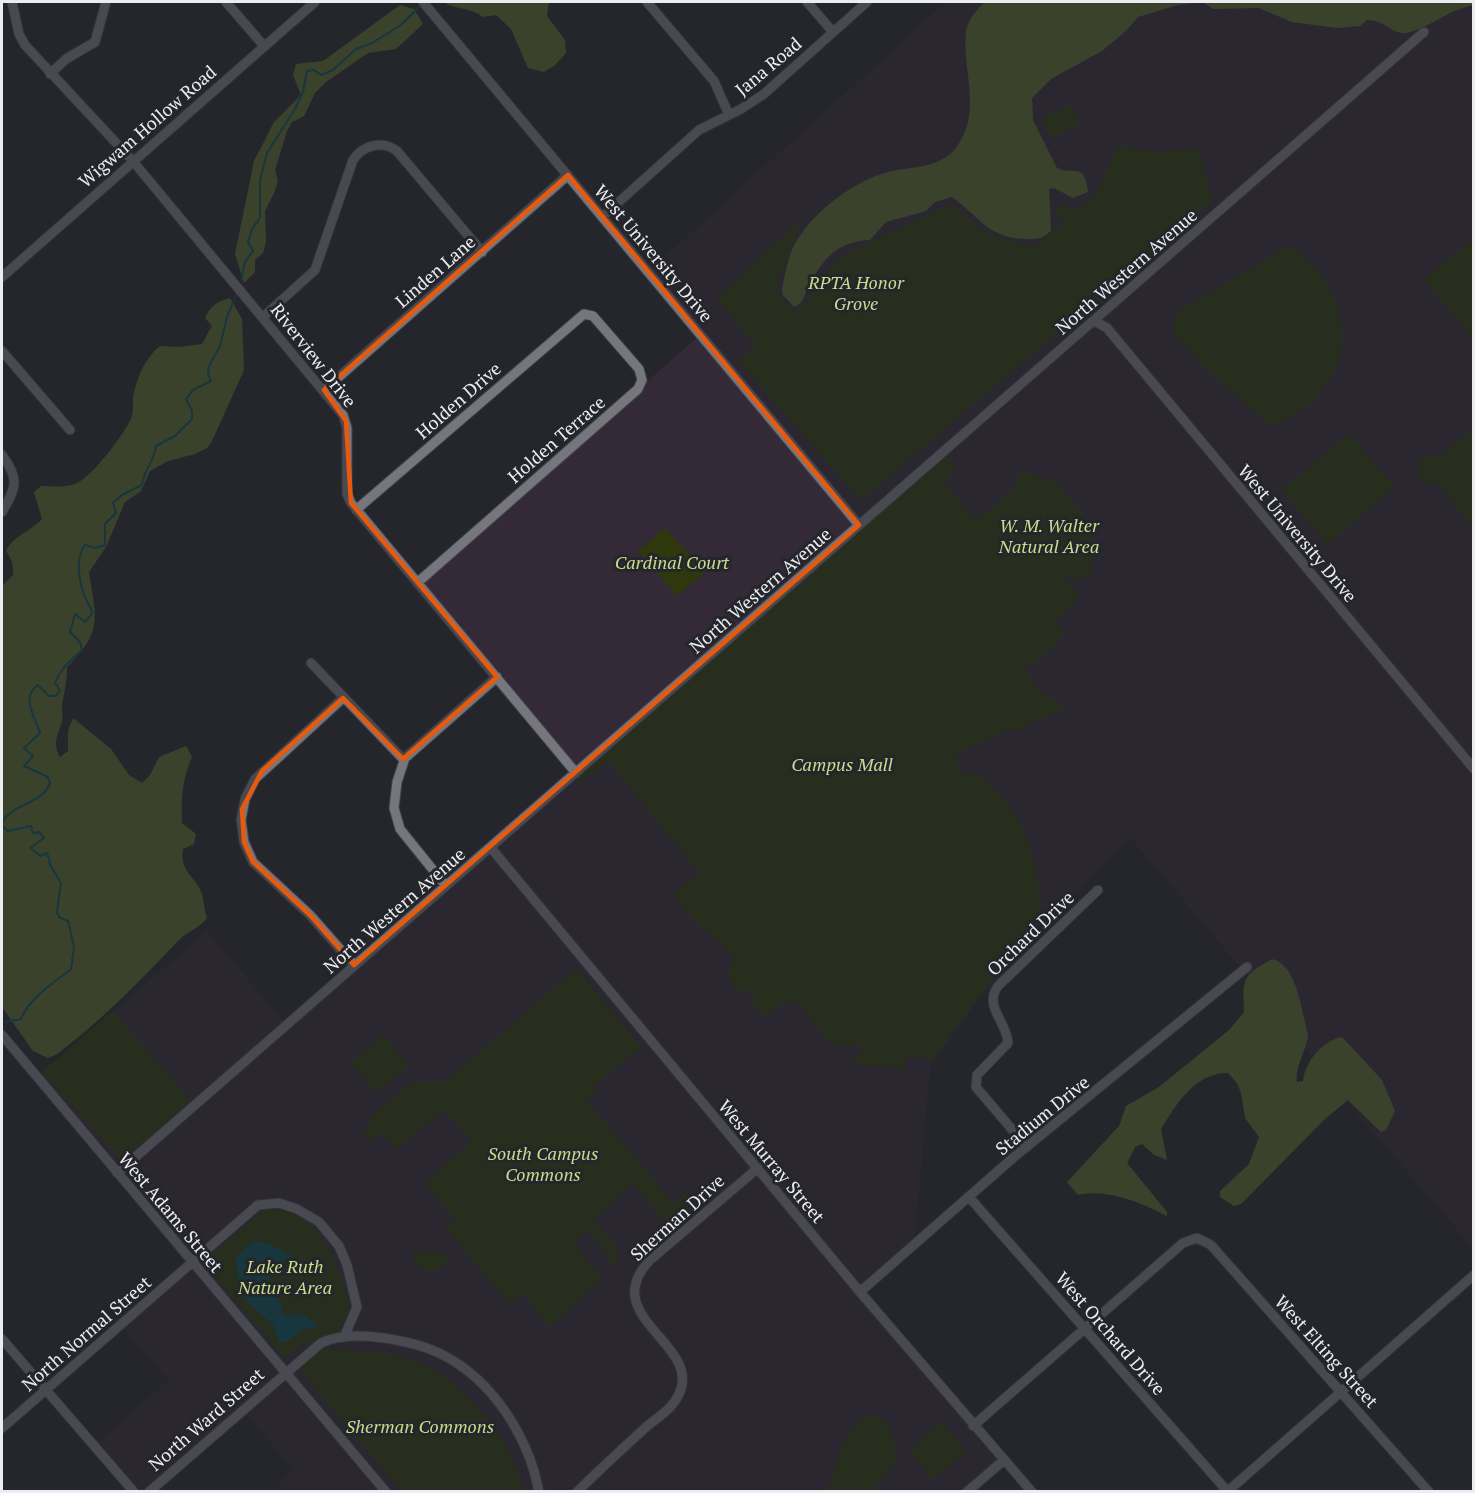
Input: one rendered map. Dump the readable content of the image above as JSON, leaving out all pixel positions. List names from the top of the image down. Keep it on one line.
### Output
{"streets":{"street":["Jana Road","Wigwam Hollow Road","West University Drive","Linden Lane","North Western Avenue","Riverview Drive","Holden Drive","Holden Terrace","Orchard Drive","Stadium Drive","West Murray Street","West Adams Street","Sherman Drive","North Normal Street","West Orchard Drive","West Elting Street","North Ward Street"]},"crossings":[["Jana Road","West University Drive"],["Wigwam Hollow Road","Riverview Drive"],["West University Drive","Linden Lane"],["West University Drive","North Western Avenue"],["Linden Lane","Riverview Drive"],["North Western Avenue","Riverview Drive"],["North Western Avenue","West Murray Street"],["North Western Avenue","West Adams Street"],["Riverview Drive","Holden Drive"],["Riverview Drive","Holden Terrace"],["Holden Drive","Holden Terrace"],["Orchard Drive","Stadium Drive"],["Stadium Drive","West Murray Street"],["Stadium Drive","West Orchard Drive"],["West Murray Street","Sherman Drive"],["West Adams Street","North Normal Street"],["West Adams Street","North Ward Street"],["North Normal Street","North Ward Street"],["West Orchard Drive","West Elting Street"]],"parks":["RPTA Honor Grove","W. M. Walter Natural Area","Cardinal Court","Campus Mall","South Campus Commons","Lake Ruth Nature Area","Sherman Commons"]}
